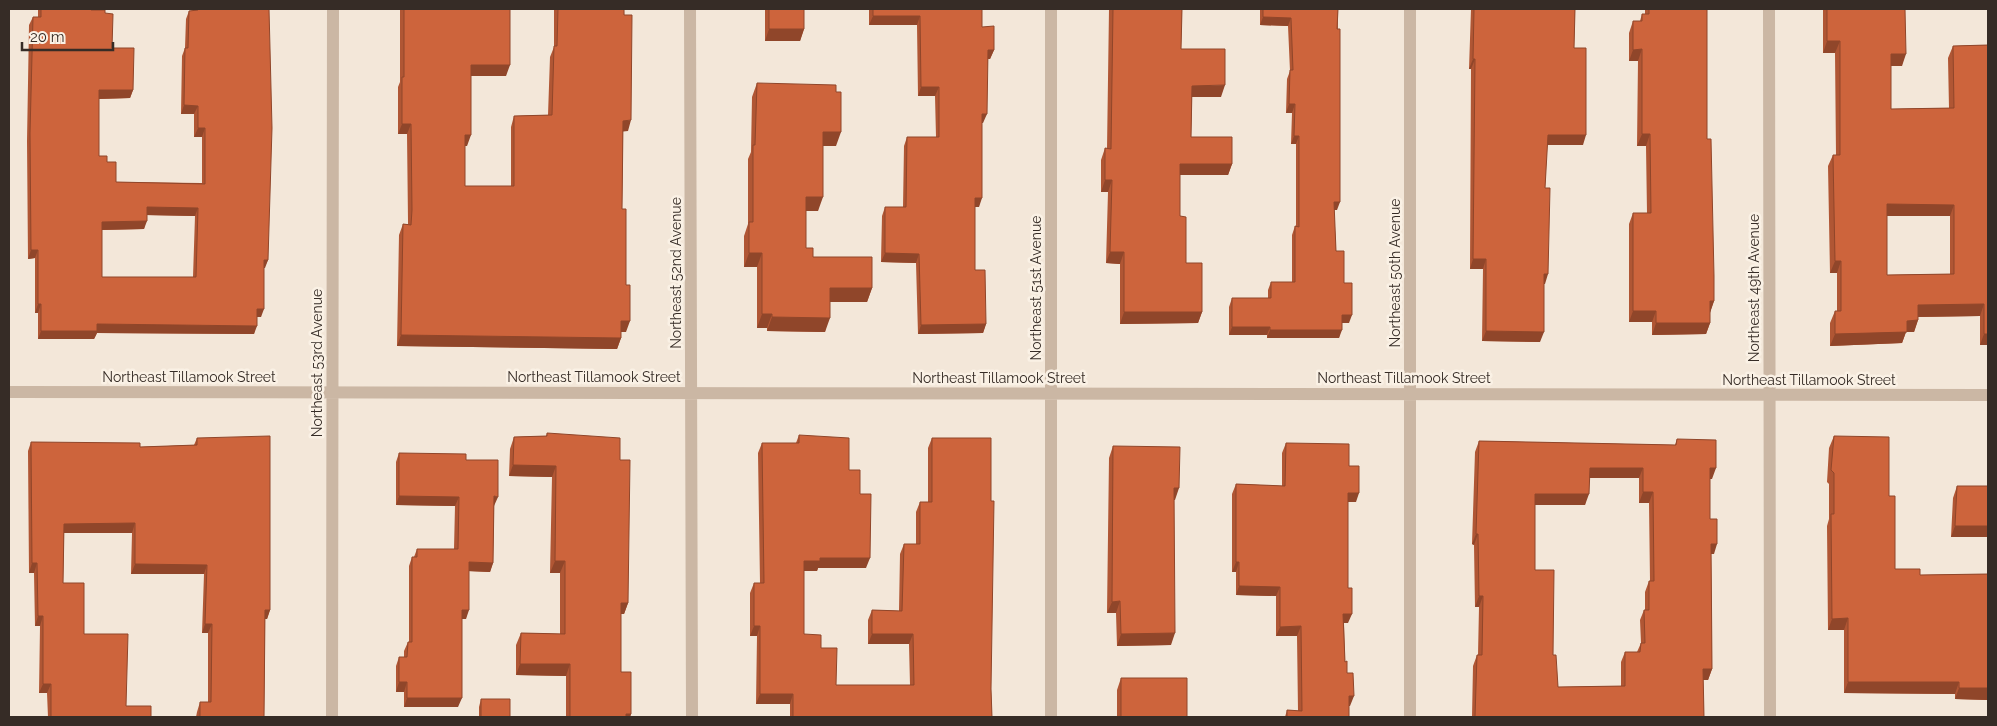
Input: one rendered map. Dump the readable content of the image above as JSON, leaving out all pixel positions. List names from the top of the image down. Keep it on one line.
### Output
{"streets":{"street":["Northeast 52nd Avenue","Northeast 50th Avenue","Northeast 51st Avenue","Northeast 49th Avenue","Northeast 53rd Avenue","Northeast Tillamook Street"]},"crossings":[["Northeast 52nd Avenue","Northeast Tillamook Street"],["Northeast 50th Avenue","Northeast Tillamook Street"],["Northeast 51st Avenue","Northeast Tillamook Street"],["Northeast 49th Avenue","Northeast Tillamook Street"],["Northeast 53rd Avenue","Northeast Tillamook Street"]],"scale_bar":"20 m"}
